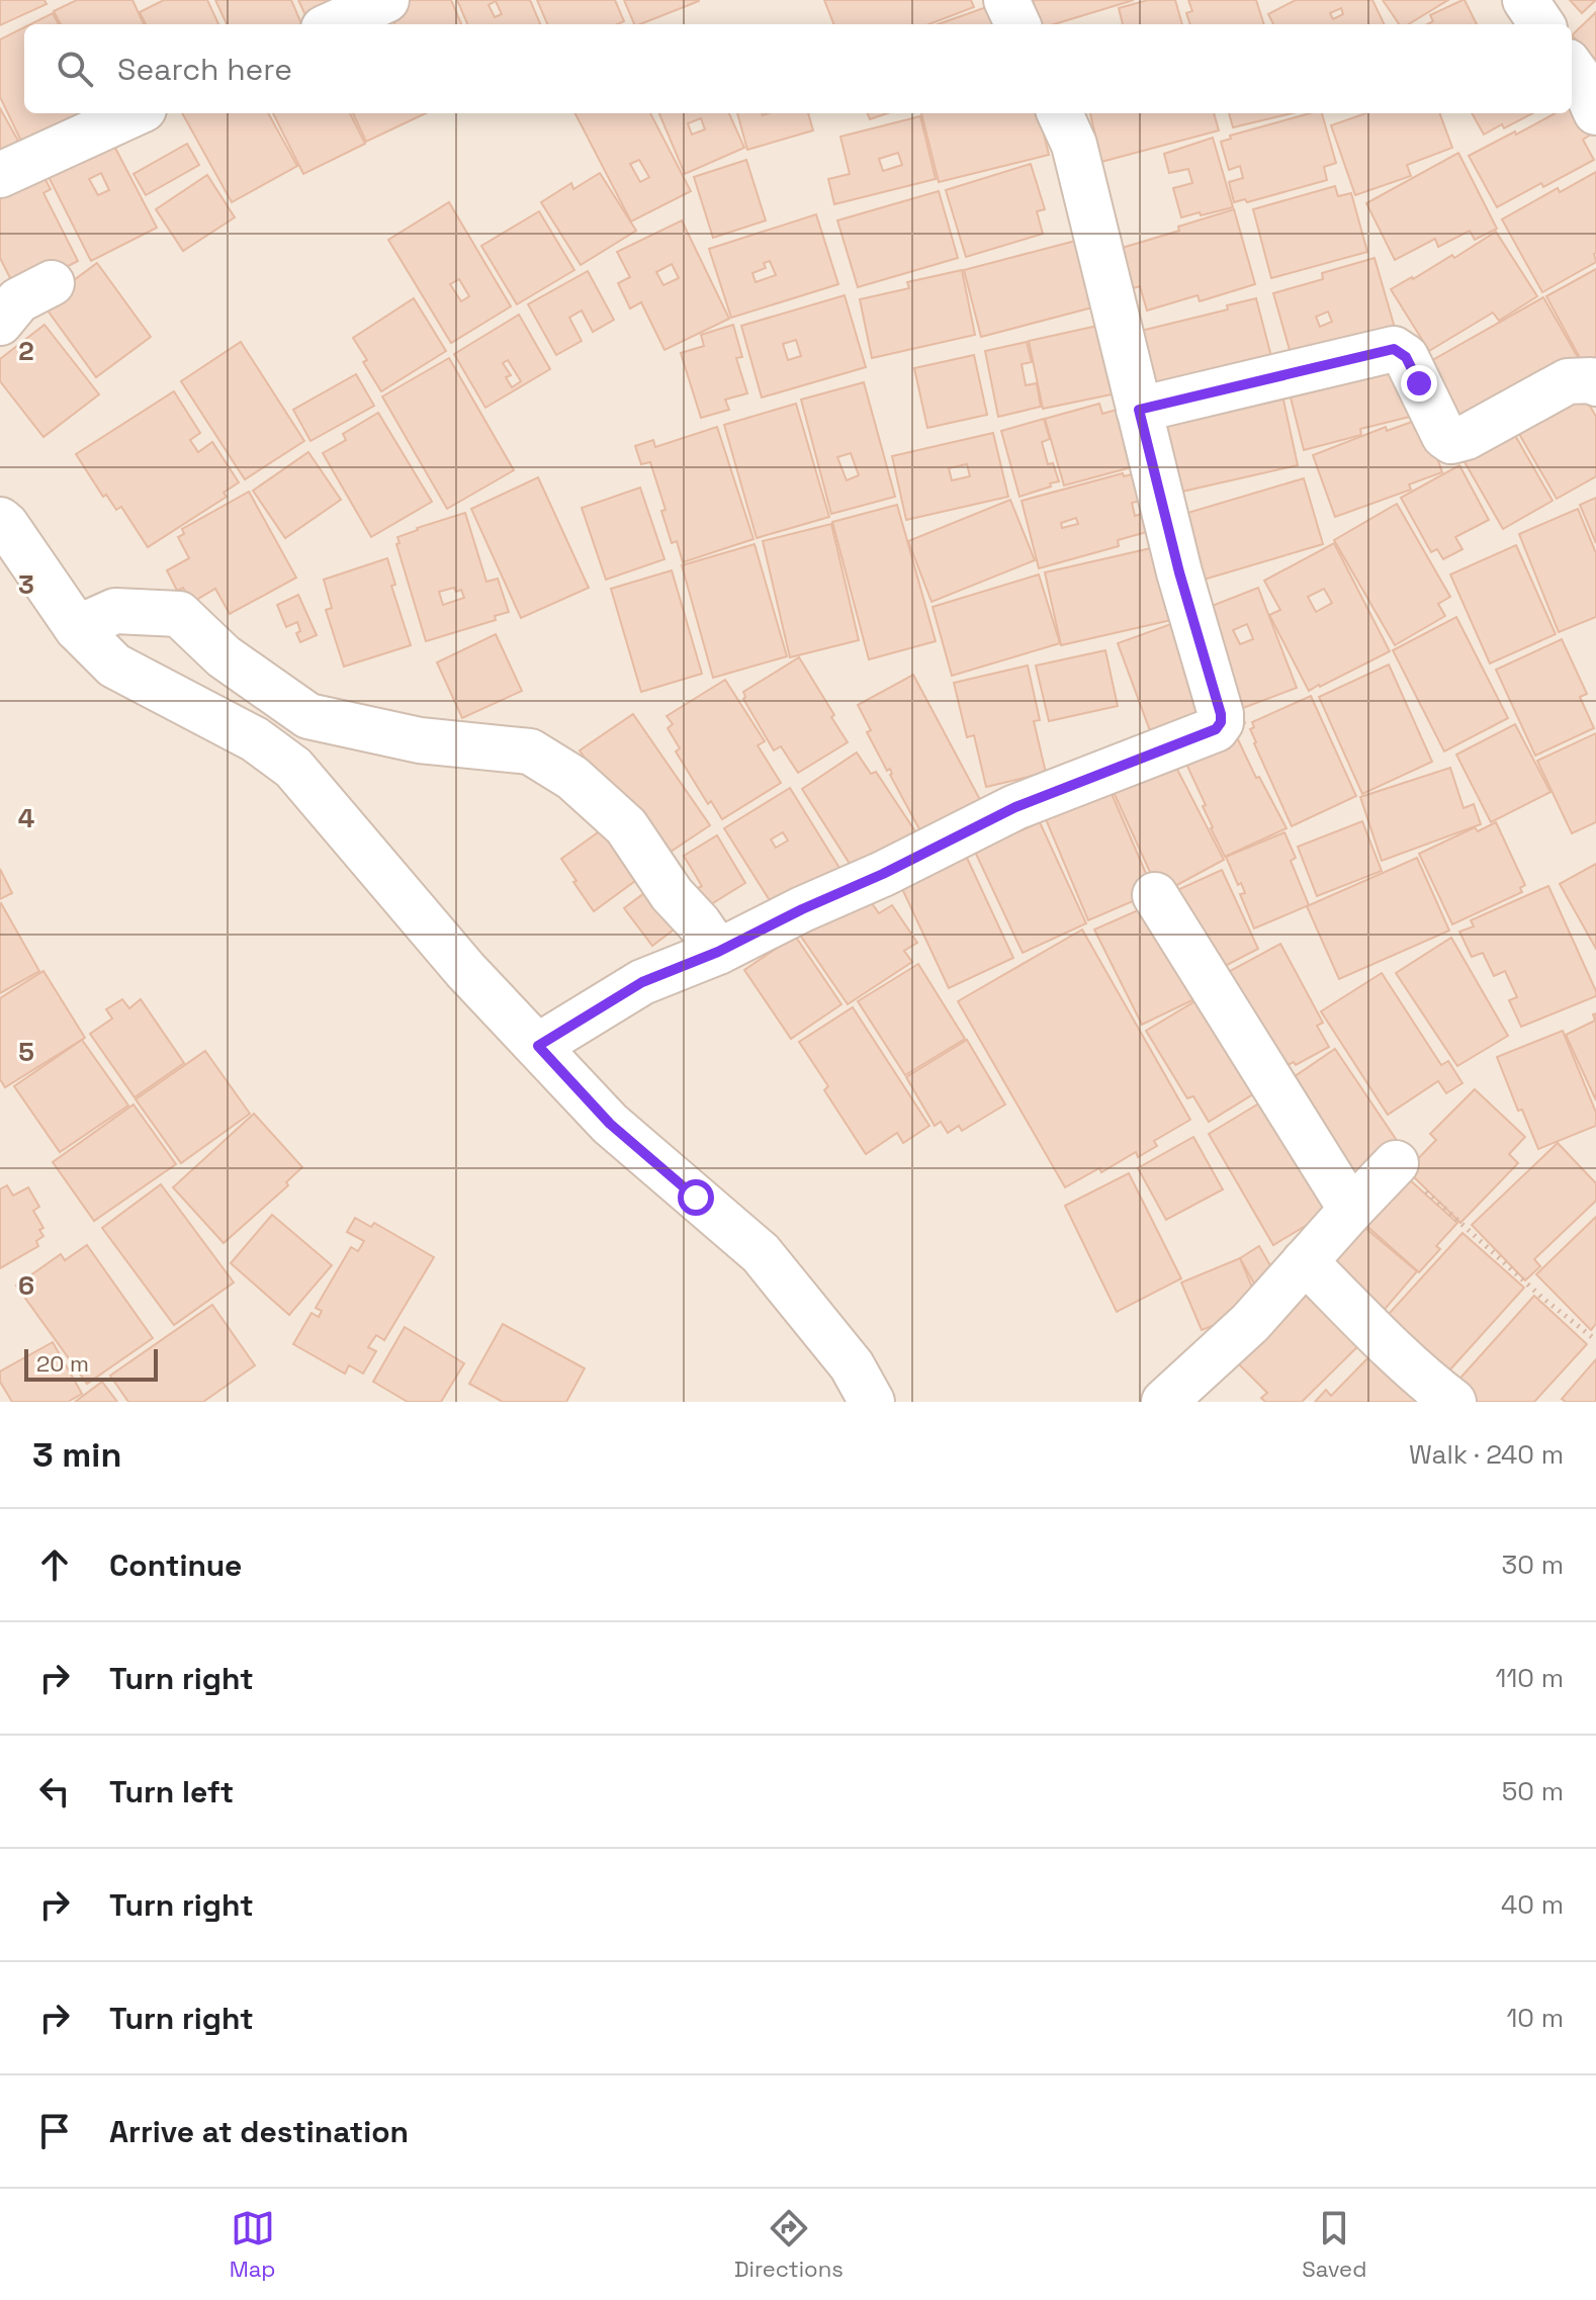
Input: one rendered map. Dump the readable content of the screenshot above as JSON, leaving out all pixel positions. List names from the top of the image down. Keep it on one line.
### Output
{"scale_bar":"20 m","page":{"search":"Search here","scale":"20 m","heading":["3 min","Walk · 240 m"],"list":[["Continue","30 m"],["Turn right","110 m"],["Turn left","50 m"],["Turn right","40 m"],["Turn right","10 m"],"Arrive at destination"],"nav":["Map","Directions","Saved"]},"grid":{"rows":["2","3","4","5","6"]}}
